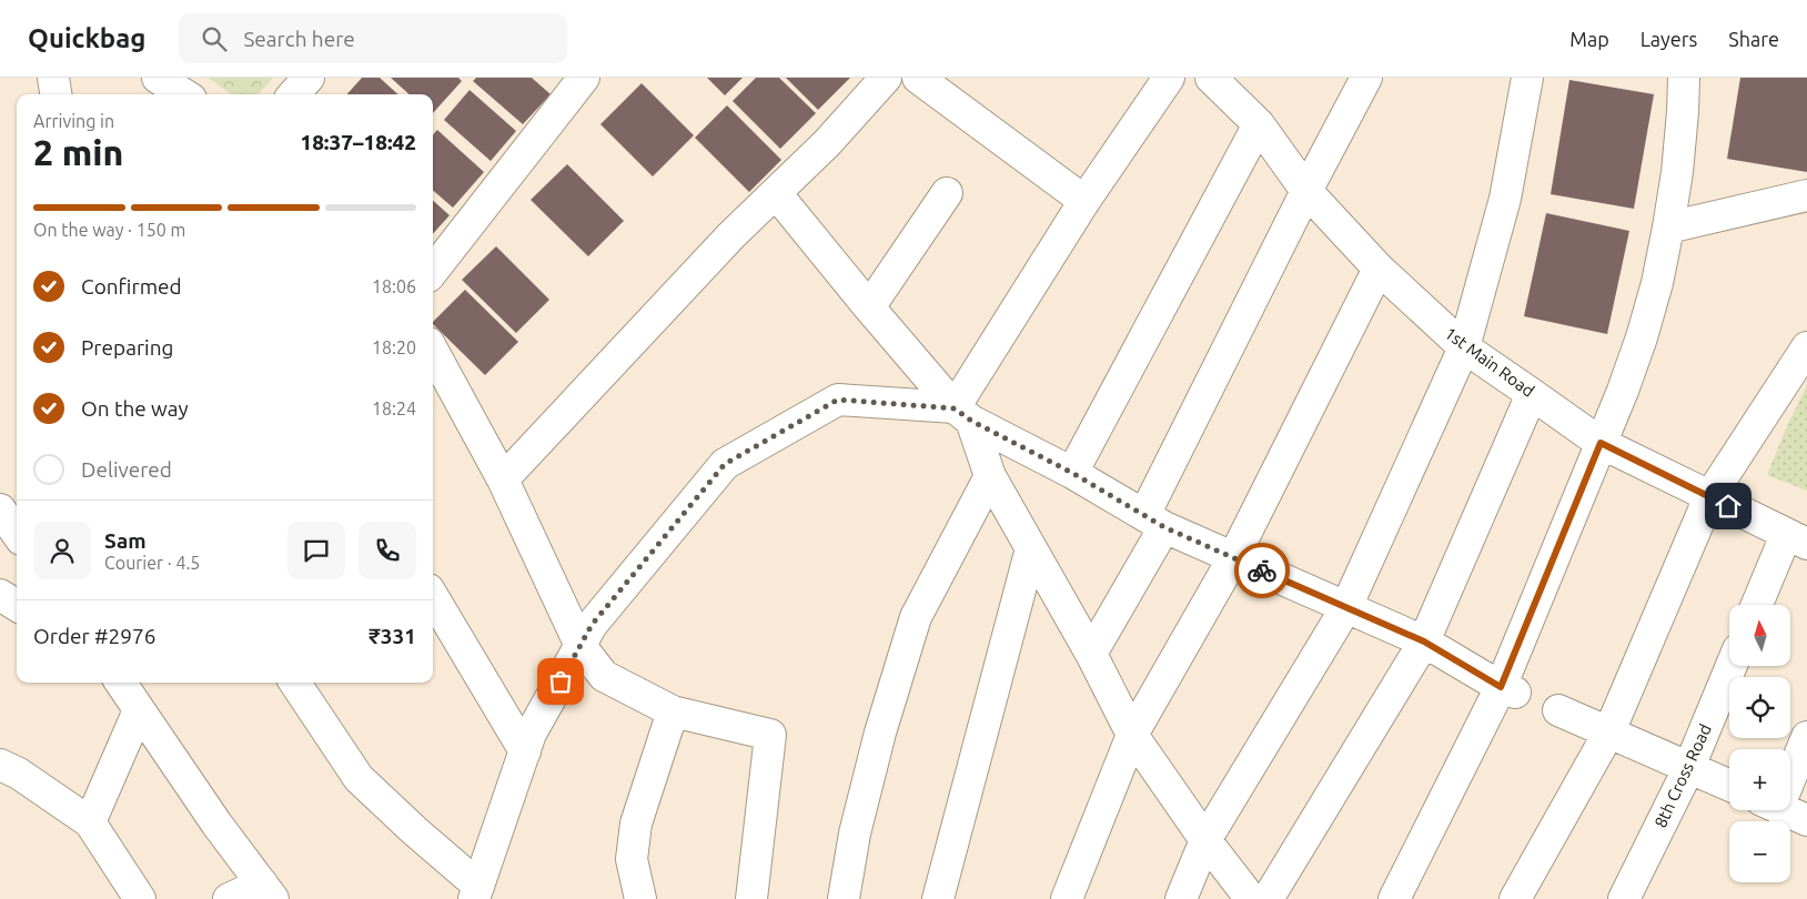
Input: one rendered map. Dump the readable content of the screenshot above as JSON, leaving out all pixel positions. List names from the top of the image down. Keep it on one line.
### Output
{"streets":{"street":["1st Main Road","8th Cross Road"]},"north":"top","page":{"header":"Quickbag","search":"Search here","nav":["Map","Layers","Share"],"heading":["2 min","Arriving in","18:37–18:42"],"panel":["Sam","Courier · 4.5","Order #2976","₹331"],"bar":"On the way · 150 m","list":[["Confirmed","18:06"],["Preparing","18:20"],["On the way","18:24"],"Delivered"],"map_buttons":["+","−"]}}
